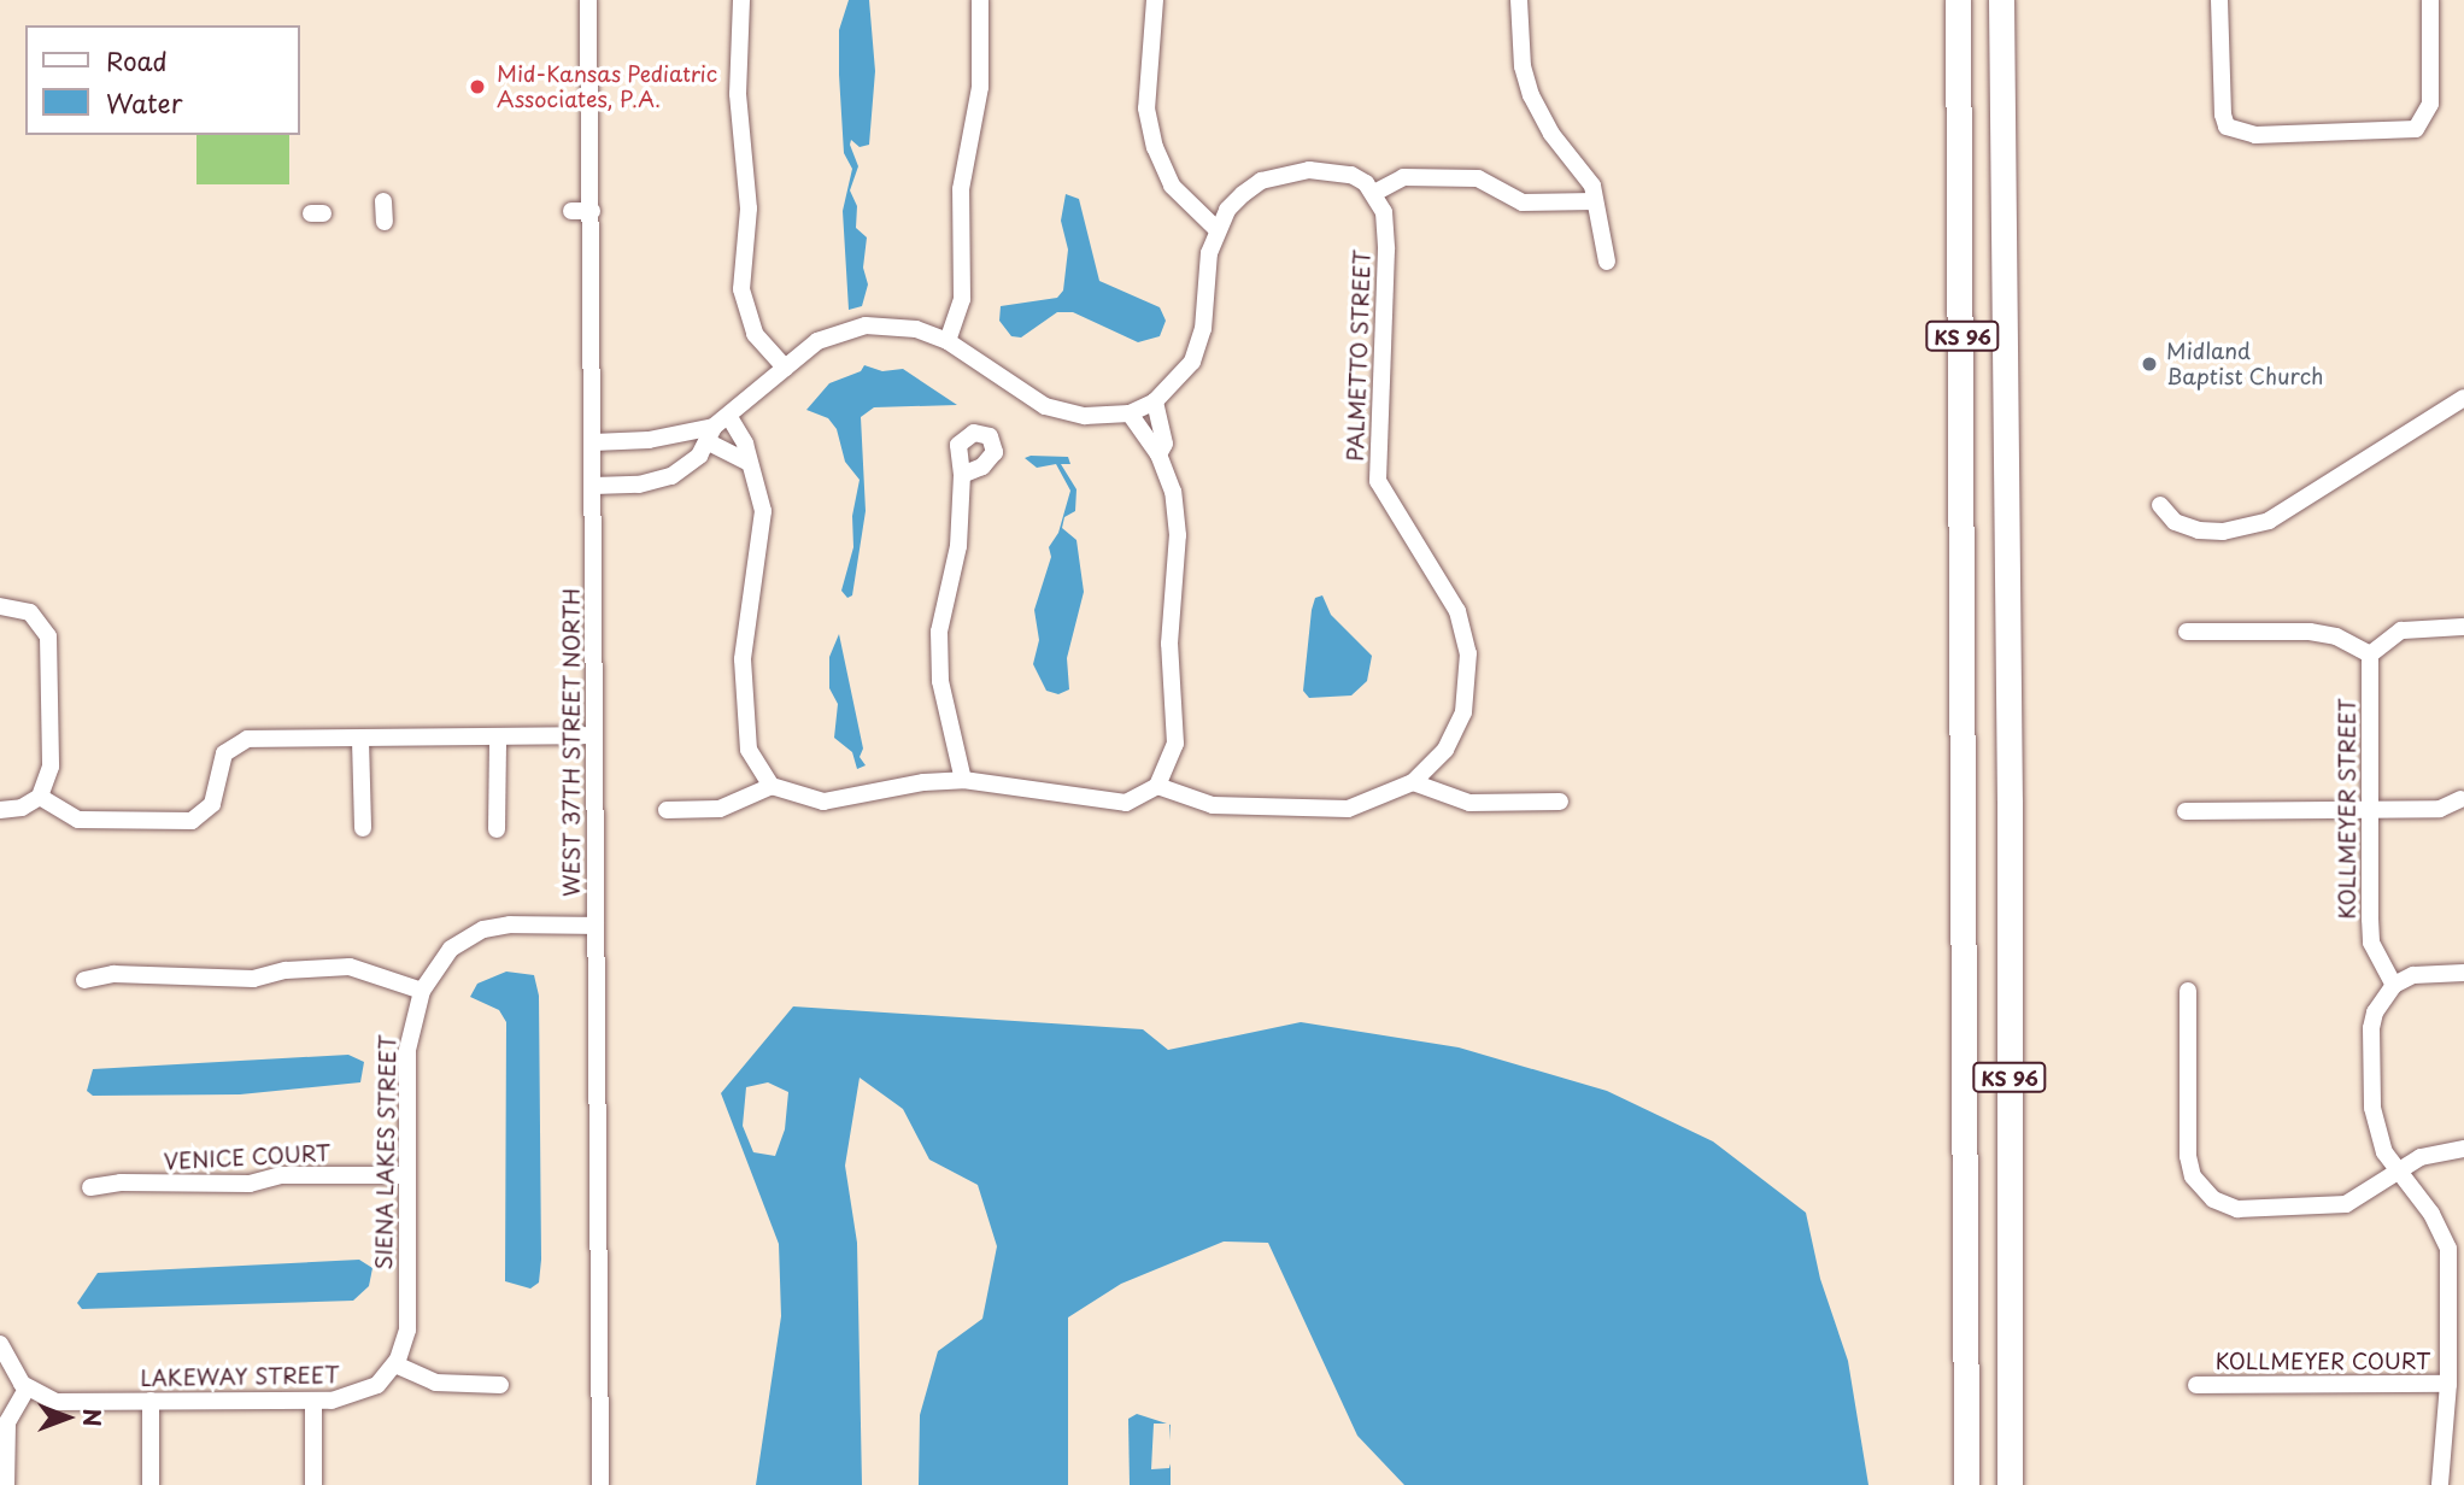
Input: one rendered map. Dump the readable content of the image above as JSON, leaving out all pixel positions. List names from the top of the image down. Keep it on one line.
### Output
{"streets":{"highway":["KS 96"],"street":["PALMETTO STREET","WEST 37TH STREET NORTH","KOLLMEYER STREET","SIENA LAKES STREET","VENICE COURT","KOLLMEYER COURT","LAKEWAY STREET"]},"crossings":[["WEST 37TH STREET NORTH","SIENA LAKES STREET"],["SIENA LAKES STREET","VENICE COURT"],["SIENA LAKES STREET","LAKEWAY STREET"]],"places":["Mid-Kansas Pediatric Associates, P.A.","Midland Baptist Church"],"legend":["Road","Water"],"north":"right"}
